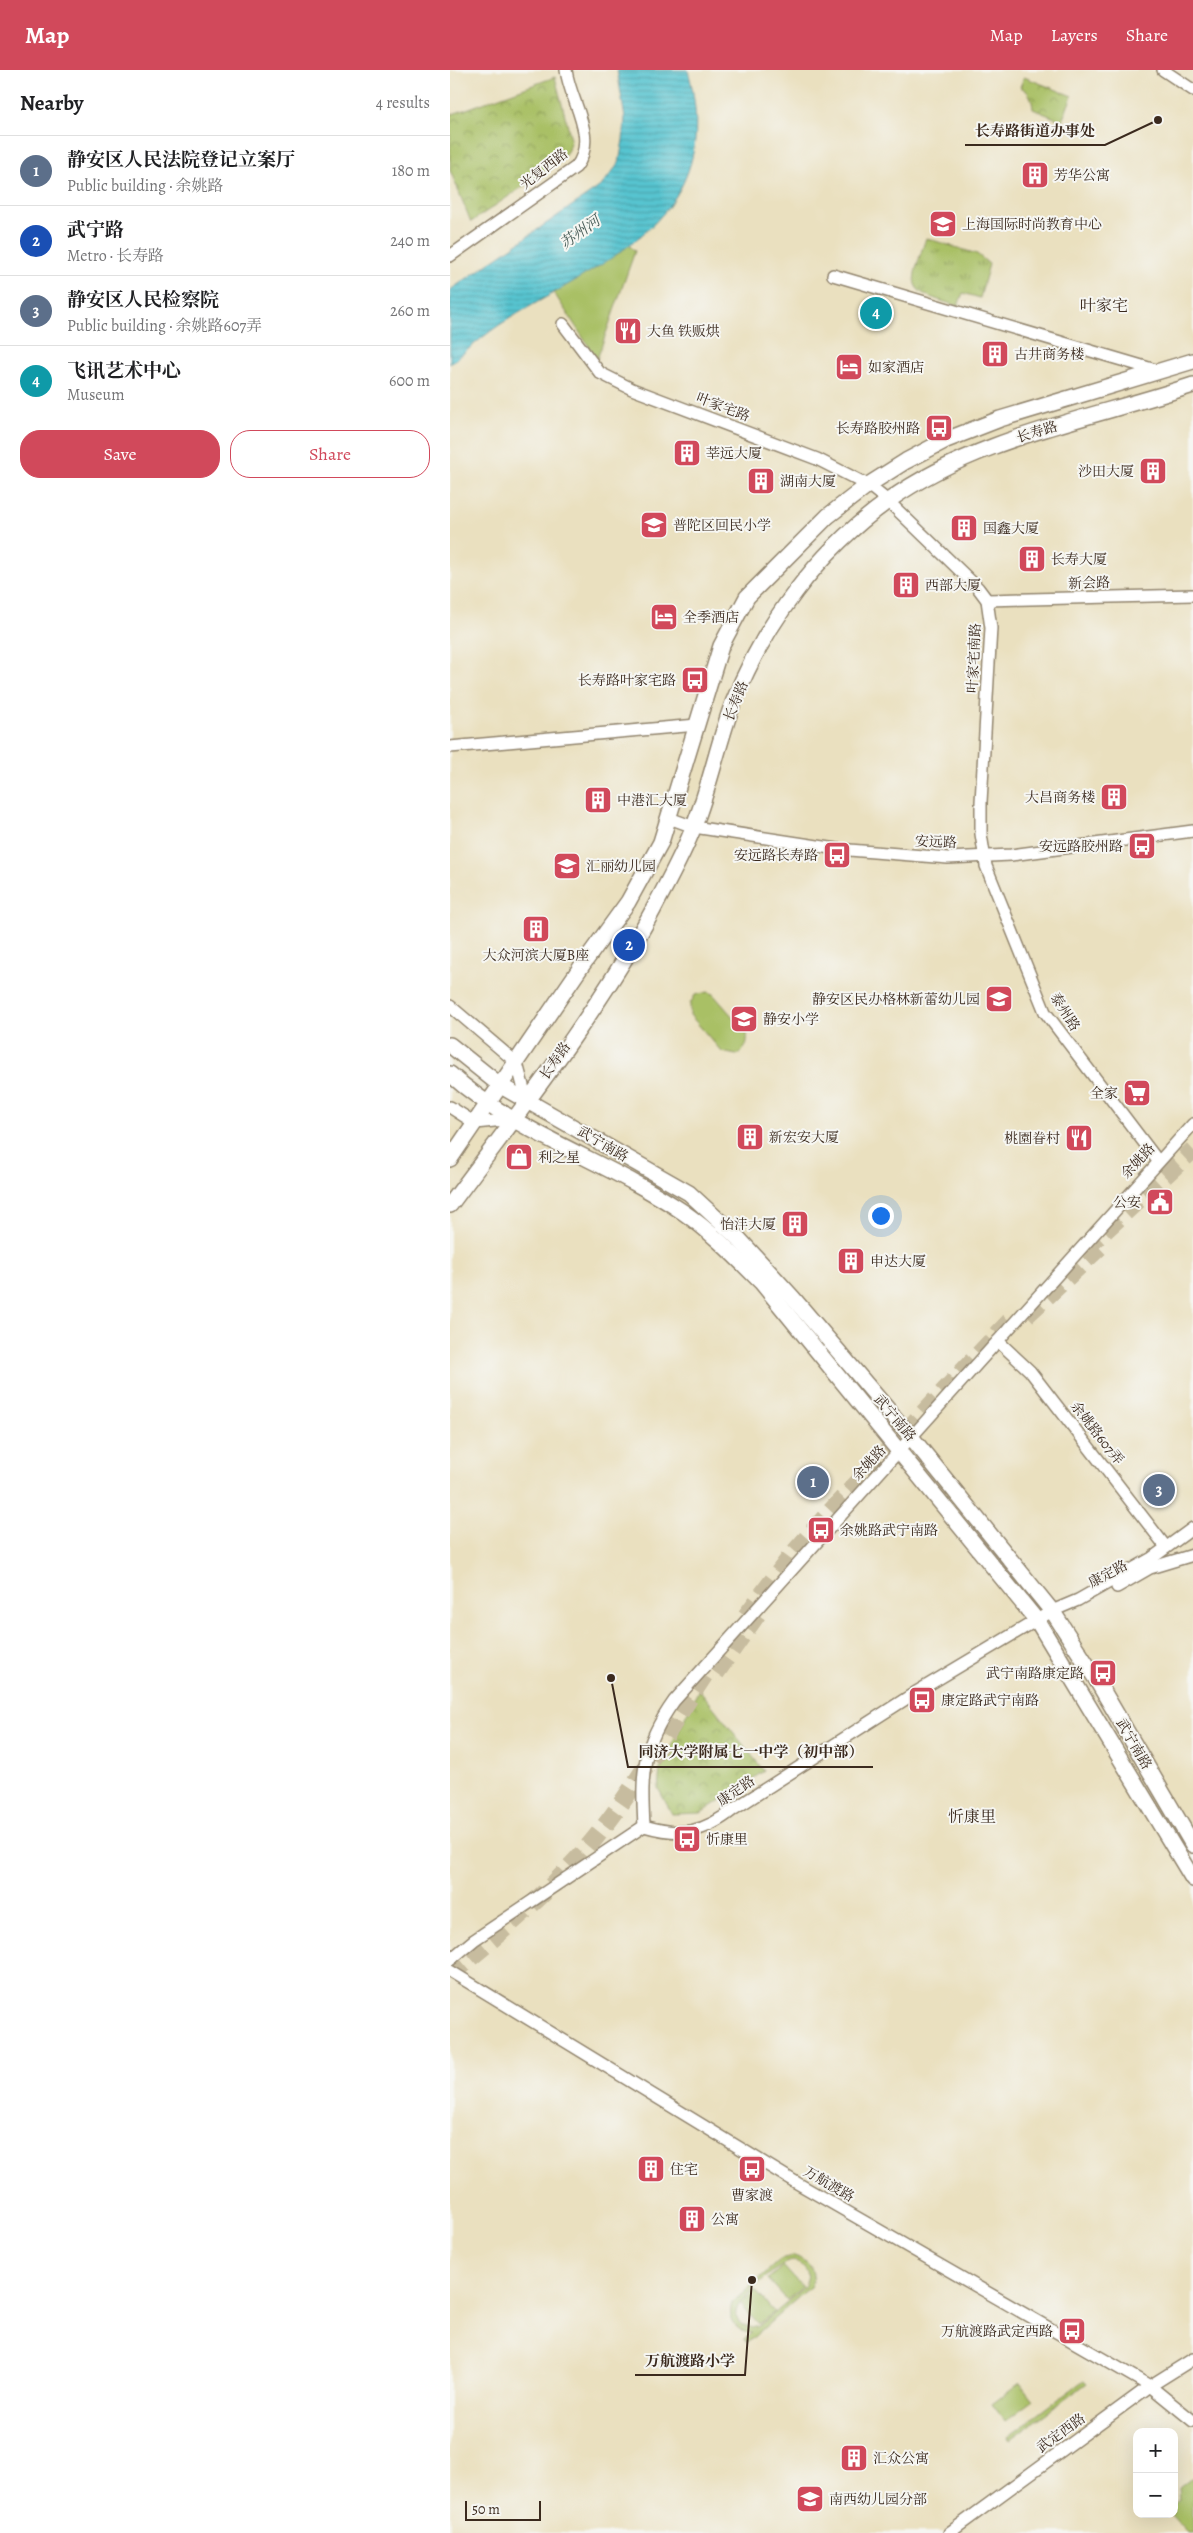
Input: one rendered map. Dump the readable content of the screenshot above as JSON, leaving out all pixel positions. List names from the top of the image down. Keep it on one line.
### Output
{"streets":{"main road":["长寿路","武宁南路"],"street":["光复西路","叶家宅路","新会路","叶家宅南路","安远路","泰州路","余姚路","余姚路607弄","康定路","万航渡路","武定西路"]},"crossings":[["叶家宅路","长寿路"],["长寿路","安远路"],["长寿路","武宁南路"],["新会路","叶家宅南路"],["叶家宅南路","安远路"],["叶家宅南路","泰州路"],["安远路","泰州路"],["泰州路","余姚路"],["武宁南路","余姚路"],["武宁南路","康定路"],["余姚路","余姚路607弄"],["余姚路","康定路"],["余姚路607弄","康定路"],["万航渡路","武定西路"]],"districts":["叶家宅","忻康里"],"water":["苏州河"],"places":{"other":["长寿路街道办事处","同济大学附属七一中学（初中部）","万航渡路小学"],"building":["芳华公寓","古井商务楼","莘远大厦","沙田大厦","湖南大厦","国鑫大厦","长寿大厦","西部大厦","大昌商务楼","中港汇大厦","大众河滨大厦B座","新宏安大厦","怡沣大厦","申达大厦","住宅","公寓","汇众公寓"],"school or university":["上海国际时尚教育中心","普陀区回民小学","汇丽幼儿园","静安区民办格林新蕾幼儿园","静安小学","南西幼儿园分部"],"restaurant":["大鱼 铁贩烘","桃園眷村"],"hotel":["如家酒店","全季酒店"],"bus stop":["长寿路胶州路","长寿路叶家宅路","安远路胶州路","安远路长寿路","余姚路武宁南路","武宁南路康定路","康定路武宁南路","忻康里","曹家渡","万航渡路武定西路"],"supermarket":["全家"],"shop":["利之星"],"public building":["公安"]},"scale_bar":"50 m","page":{"header":"Map","nav":["Map","Layers","Share"],"heading":["Nearby","4 results"],"list":[{"mark":"1","name":"静安区人民法院登记立案厅","note":"Public building · 余姚路","value":"180 m"},{"mark":"2","name":"武宁路","note":"Metro · 长寿路","value":"240 m"},{"mark":"3","name":"静安区人民检察院","note":"Public building · 余姚路607弄","value":"260 m"},{"mark":"4","name":"飞讯艺术中心","note":"Museum","value":"600 m"}],"pins":["4","2","1","3"],"buttons":["Save","Share"],"map_buttons":["+","−"],"scale":"50 m"}}
